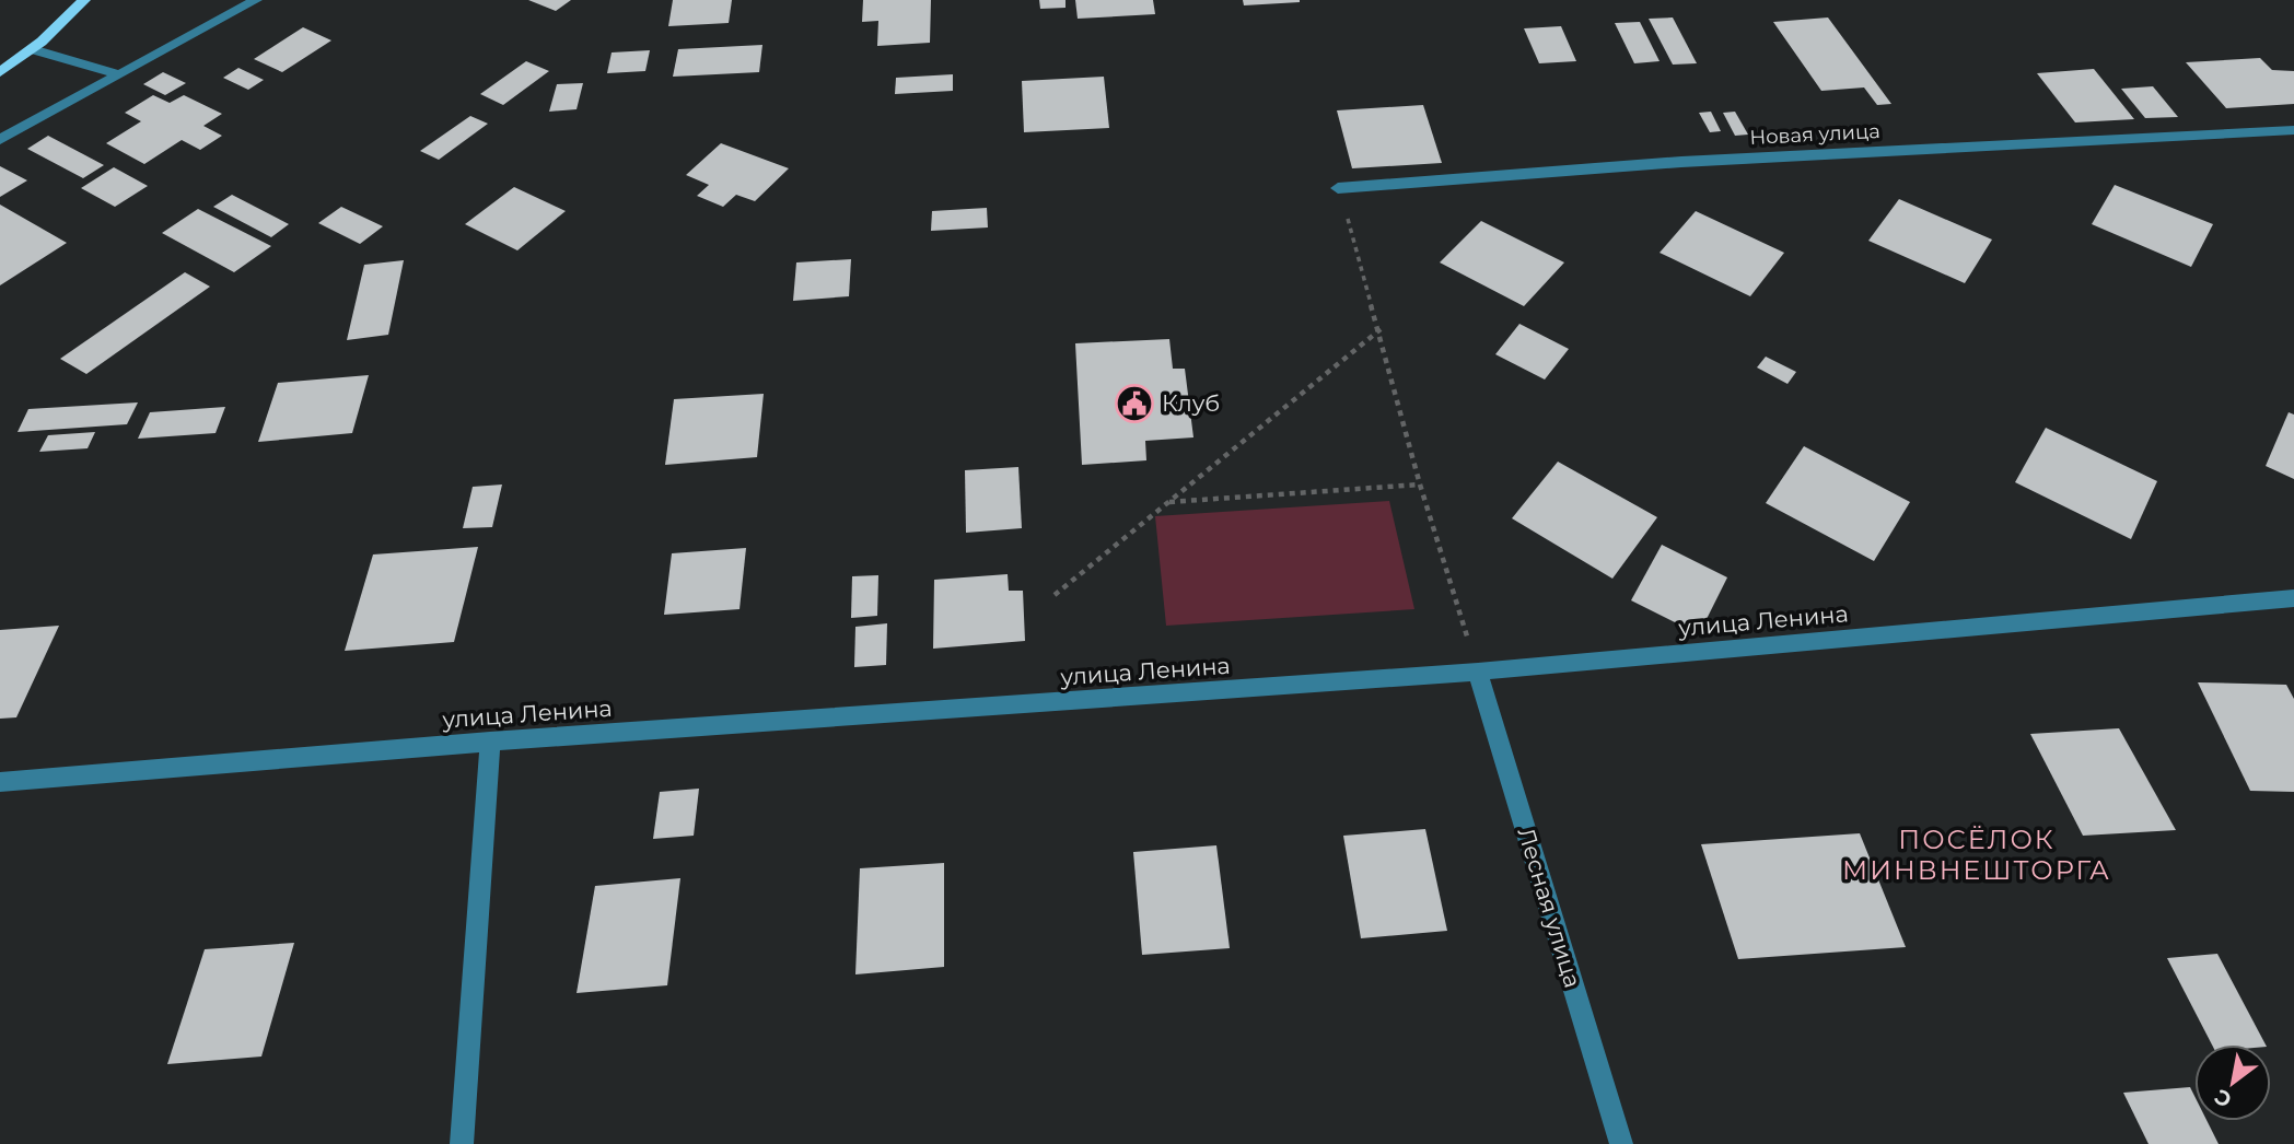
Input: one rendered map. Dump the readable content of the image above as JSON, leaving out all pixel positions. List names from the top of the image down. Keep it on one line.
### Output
{"streets":{"street":["Новая улица","улица Ленина","Лесная улица"]},"crossings":[["улица Ленина","Лесная улица"]],"districts":["ПОСЁЛОК МИНВНЕШТОРГА"],"places":{"public building":["Клуб"]},"north":"bottom left"}
